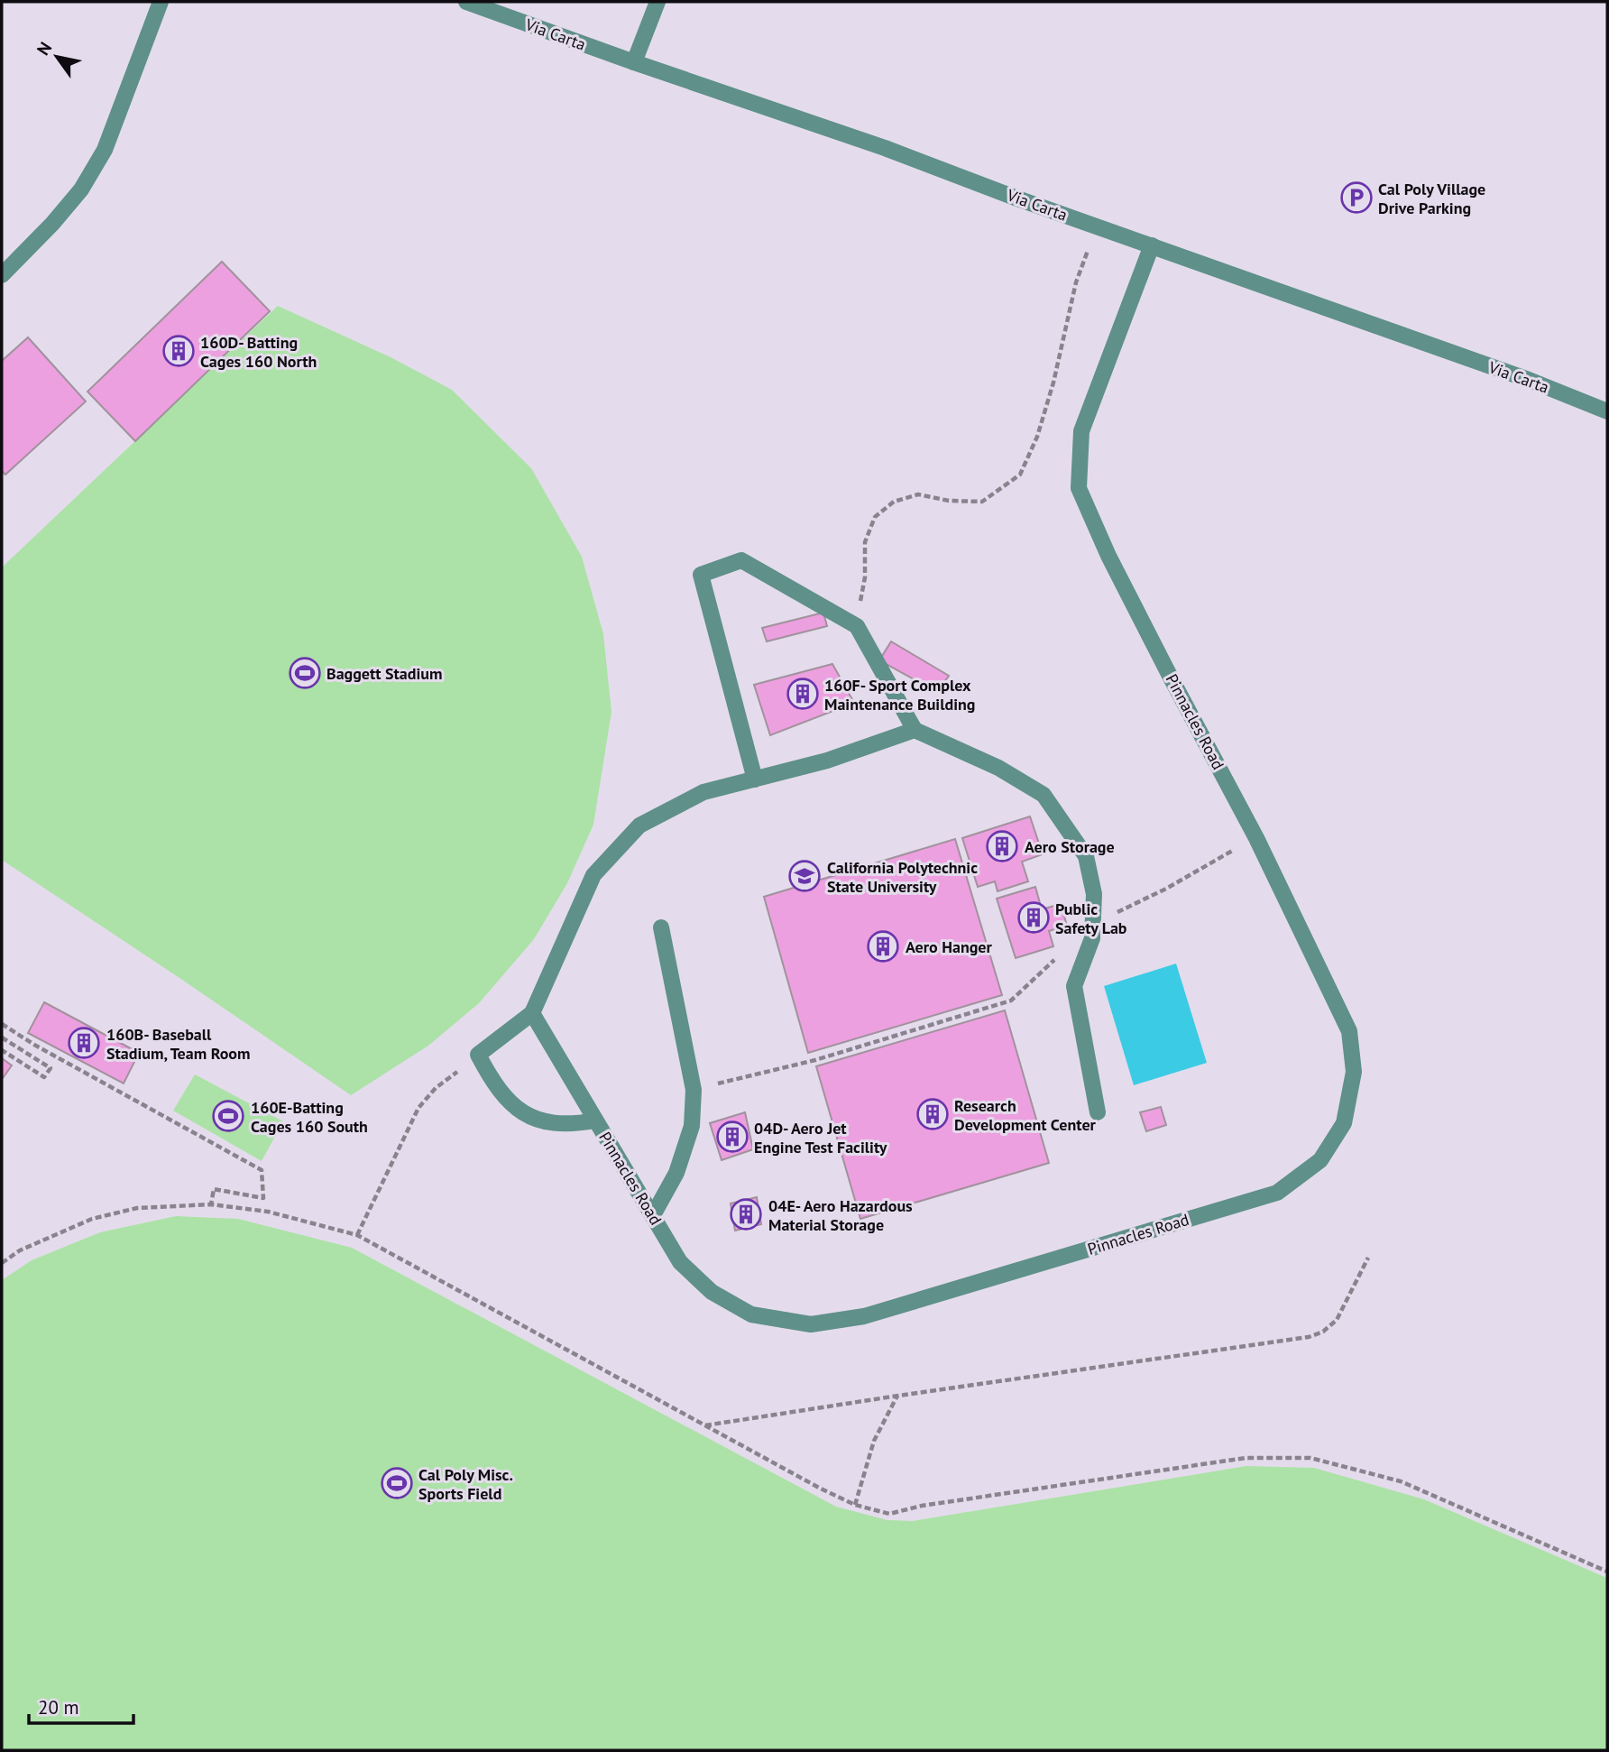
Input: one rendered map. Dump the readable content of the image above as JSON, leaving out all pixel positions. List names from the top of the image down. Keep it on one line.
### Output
{"streets":{"street":["Via Carta","Pinnacles Road"]},"crossings":[["Via Carta","Pinnacles Road"]],"places":{"parking":["Cal Poly Village Drive Parking"],"building":["160D- Batting Cages 160 North","160F- Sport Complex Maintenance Building","Aero Storage","Public Safety Lab","Aero Hanger","160B- Baseball Stadium, Team Room","Research Development Center","04D- Aero Jet Engine Test Facility","04E- Aero Hazardous Material Storage"],"sports":["Baggett Stadium","160E-Batting Cages 160 South","Cal Poly Misc. Sports Field"],"school or university":["California Polytechnic State University"]},"scale_bar":"20 m","north":"top left"}
